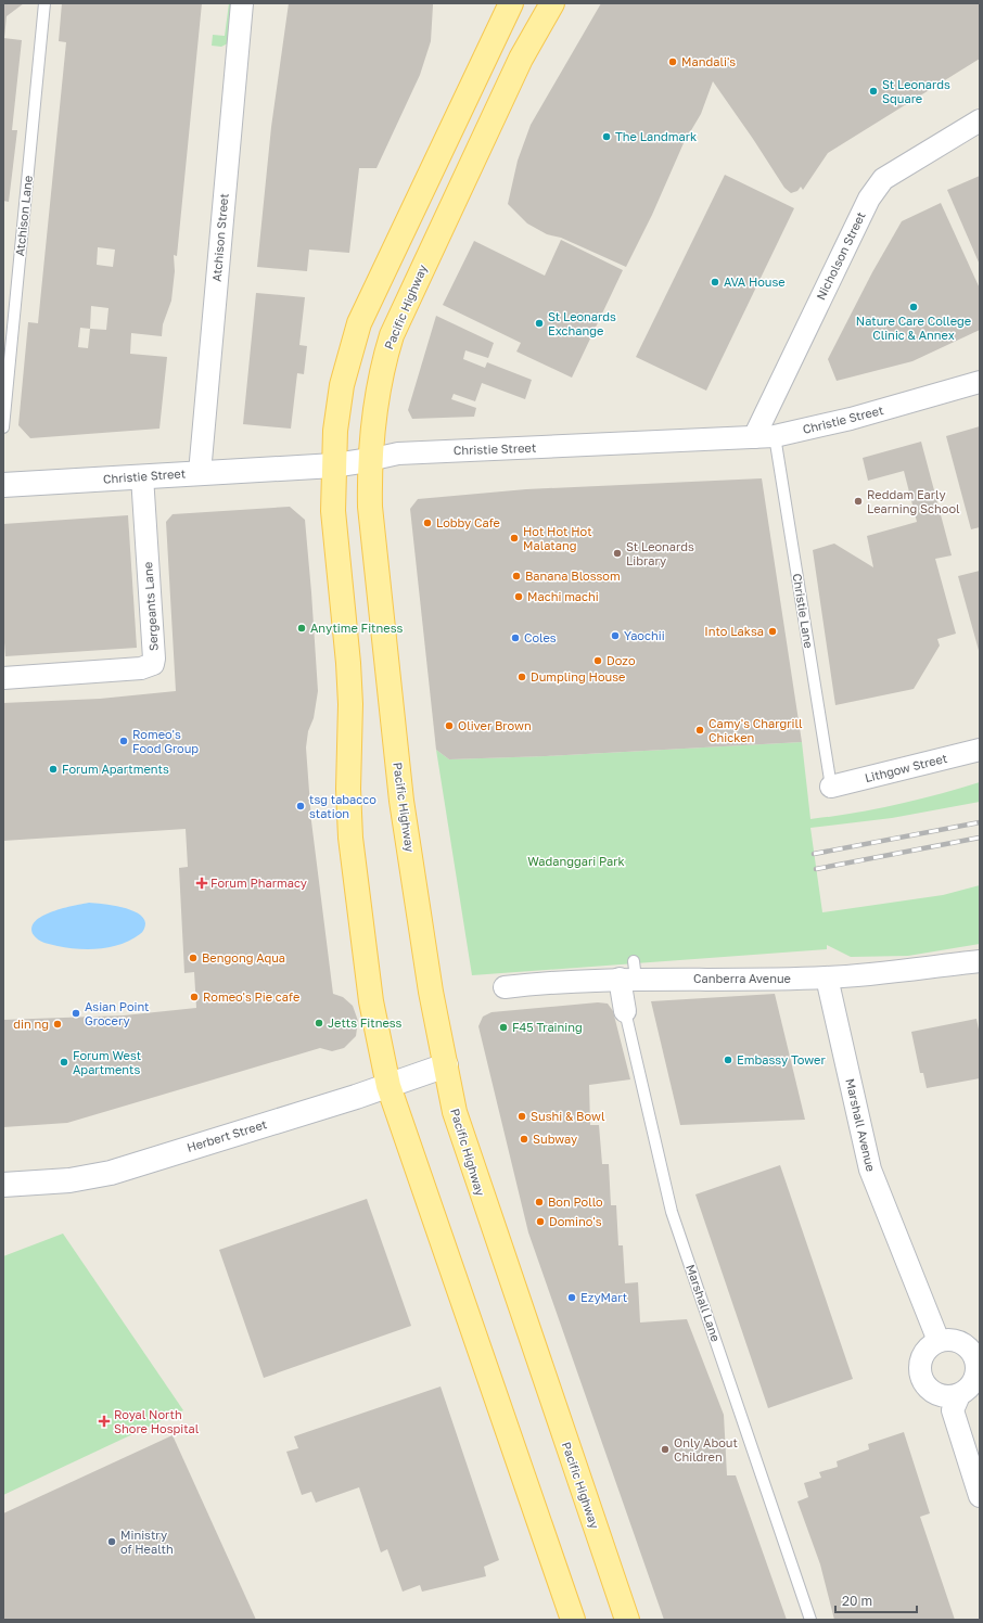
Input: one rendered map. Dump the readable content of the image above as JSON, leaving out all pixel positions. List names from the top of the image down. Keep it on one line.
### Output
{"streets":{"main road":["Pacific Highway"],"street":["Atchison Street","Nicholson Street","Christie Street","Sergeants Lane","Lithgow Street","Canberra Avenue","Marshall Avenue","Herbert Street","Marshall Lane"],"lane":["Atchison Lane","Christie Lane"]},"crossings":[["Atchison Street","Christie Street"],["Nicholson Street","Christie Street"],["Nicholson Street","Christie Lane"],["Pacific Highway","Christie Street"],["Pacific Highway","Herbert Street"],["Christie Street","Sergeants Lane"],["Christie Street","Christie Lane"],["Christie Lane","Lithgow Street"],["Canberra Avenue","Marshall Avenue"],["Canberra Avenue","Marshall Lane"]],"parks":["Wadanggari Park"],"places":{"other":["Mandali's","St Leonards Square","The Landmark","AVA House","Nature Care College Clinic & Annex","St Leonards Exchange","Reddam Early Learning School","Lobby Cafe","Hot Hot Hot Malatang","St Leonards Library","Banana Blossom","Machi machi","Anytime Fitness","Into Laksa","Yaochii","Coles","Dozo","Dumpling House","Oliver Brown","Camy's Chargrill Chicken","Romeo's Food Group","Forum Apartments","tsg tabacco station","Bengong Aqua","Romeo's Pie cafe","Asian Point Grocery","Jetts Fitness","din ng","F45 Training","Embassy Tower","Forum West Apartments","Sushi & Bowl","Subway","Bon Pollo","Domino's","EzyMart","Only About Children","Ministry of Health"],"health":["Forum Pharmacy","Royal North Shore Hospital"]},"scale_bar":"20 m"}
